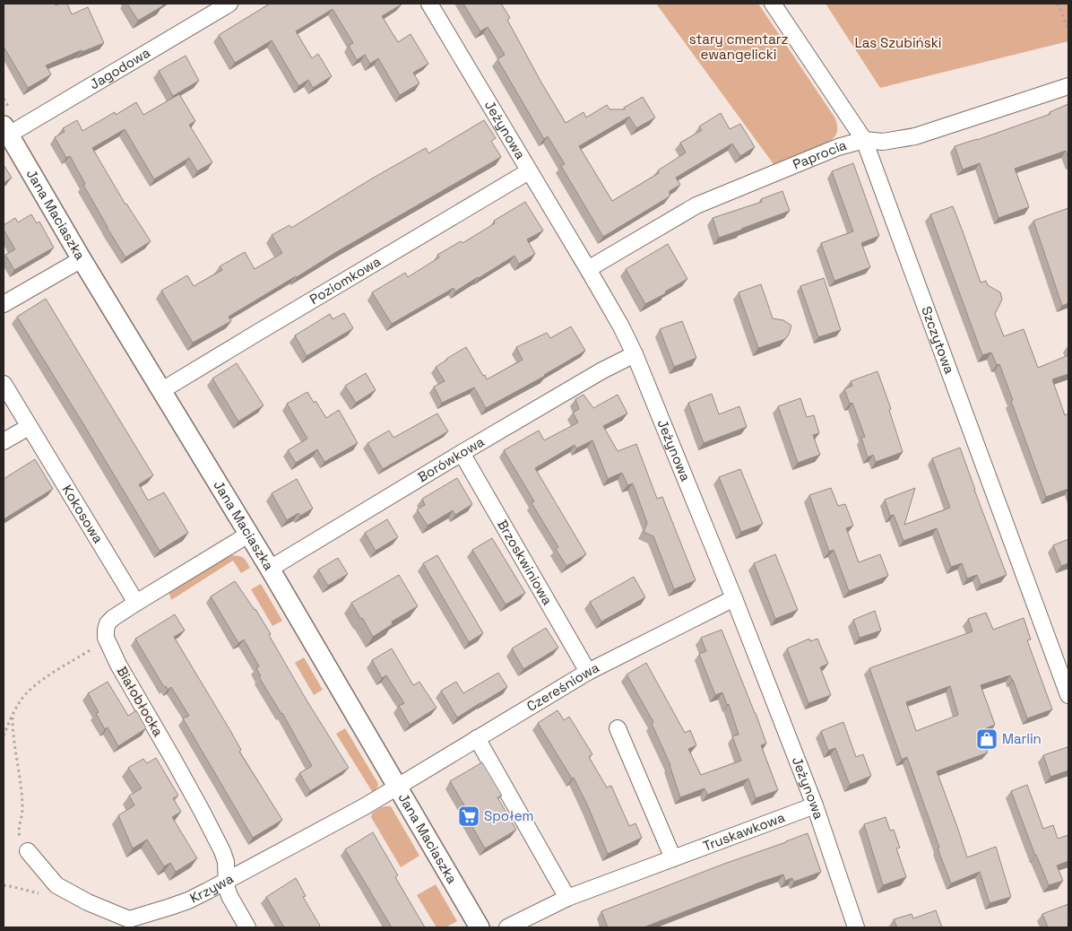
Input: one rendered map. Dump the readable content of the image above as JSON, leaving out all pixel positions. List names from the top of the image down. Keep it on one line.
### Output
{"streets":{"street":["Jagodowa","Jeżynowa","Paprocia","Jana Maciaszka","Poziomkowa","Szczytowa","Borówkowa","Kokosowa","Brzoskwiniowa","Czereśniowa","Białobłocka","Truskawkowa","Krzywa"]},"crossings":[["Jagodowa","Jana Maciaszka"],["Jeżynowa","Paprocia"],["Jeżynowa","Poziomkowa"],["Jeżynowa","Borówkowa"],["Jeżynowa","Czereśniowa"],["Jeżynowa","Truskawkowa"],["Paprocia","Szczytowa"],["Jana Maciaszka","Poziomkowa"],["Jana Maciaszka","Borówkowa"],["Jana Maciaszka","Czereśniowa"],["Jana Maciaszka","Krzywa"],["Borówkowa","Brzoskwiniowa"],["Brzoskwiniowa","Czereśniowa"],["Czereśniowa","Krzywa"],["Białobłocka","Krzywa"]],"parks":["stary cmentarz ewangelicki","Las Szubiński"],"places":{"shop":["Marlin"],"supermarket":["Społem"]}}
